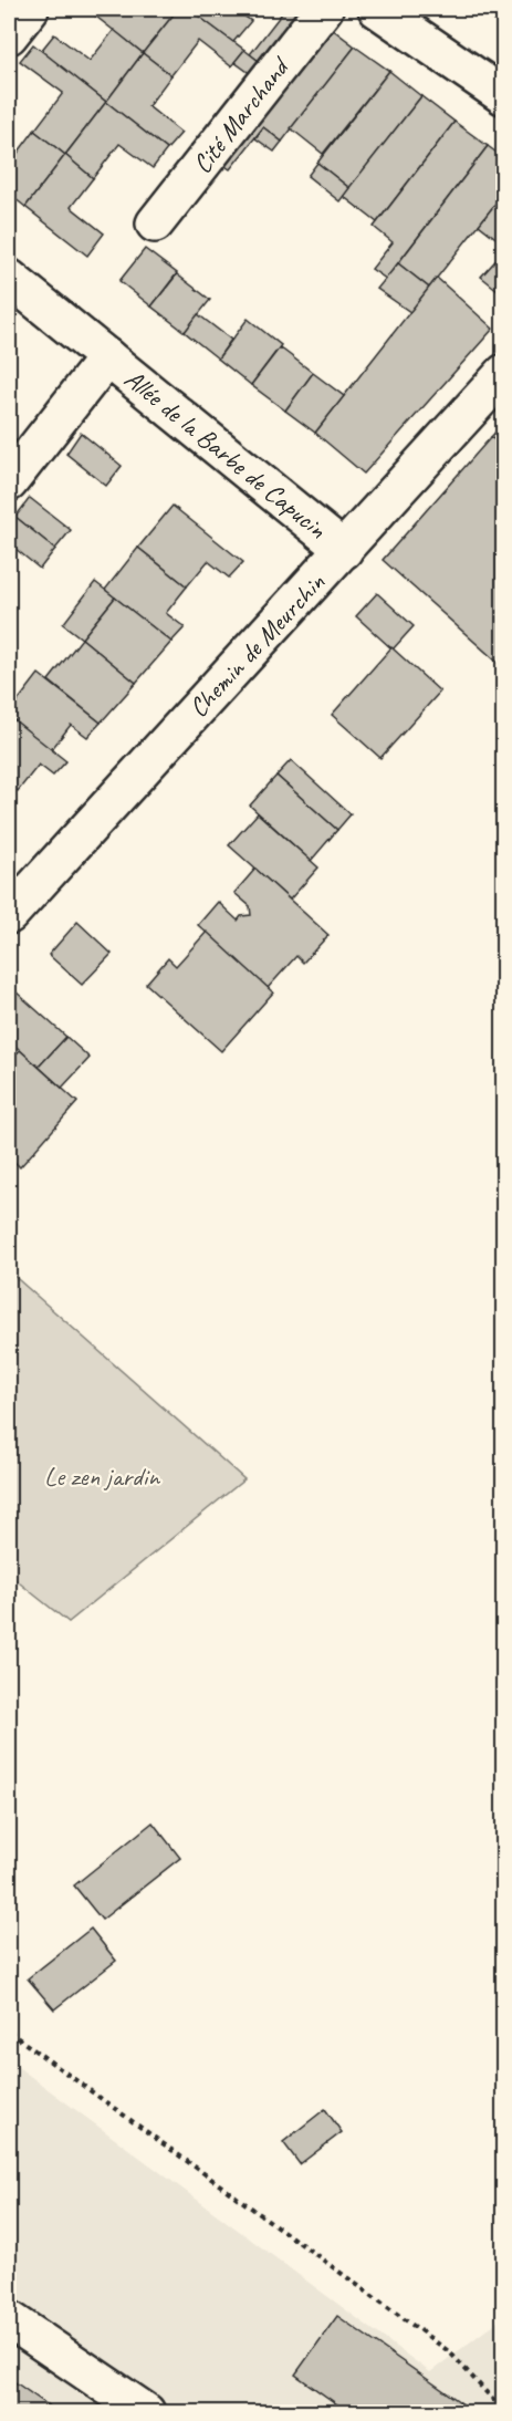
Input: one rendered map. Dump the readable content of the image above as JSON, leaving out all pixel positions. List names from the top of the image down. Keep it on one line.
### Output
{"streets":{"street":["Cité Marchand","Allée de la Barbe de Capucin","Chemin de Meurchin"]},"crossings":[["Allée de la Barbe de Capucin","Chemin de Meurchin"]],"parks":["Le zen jardin"]}
